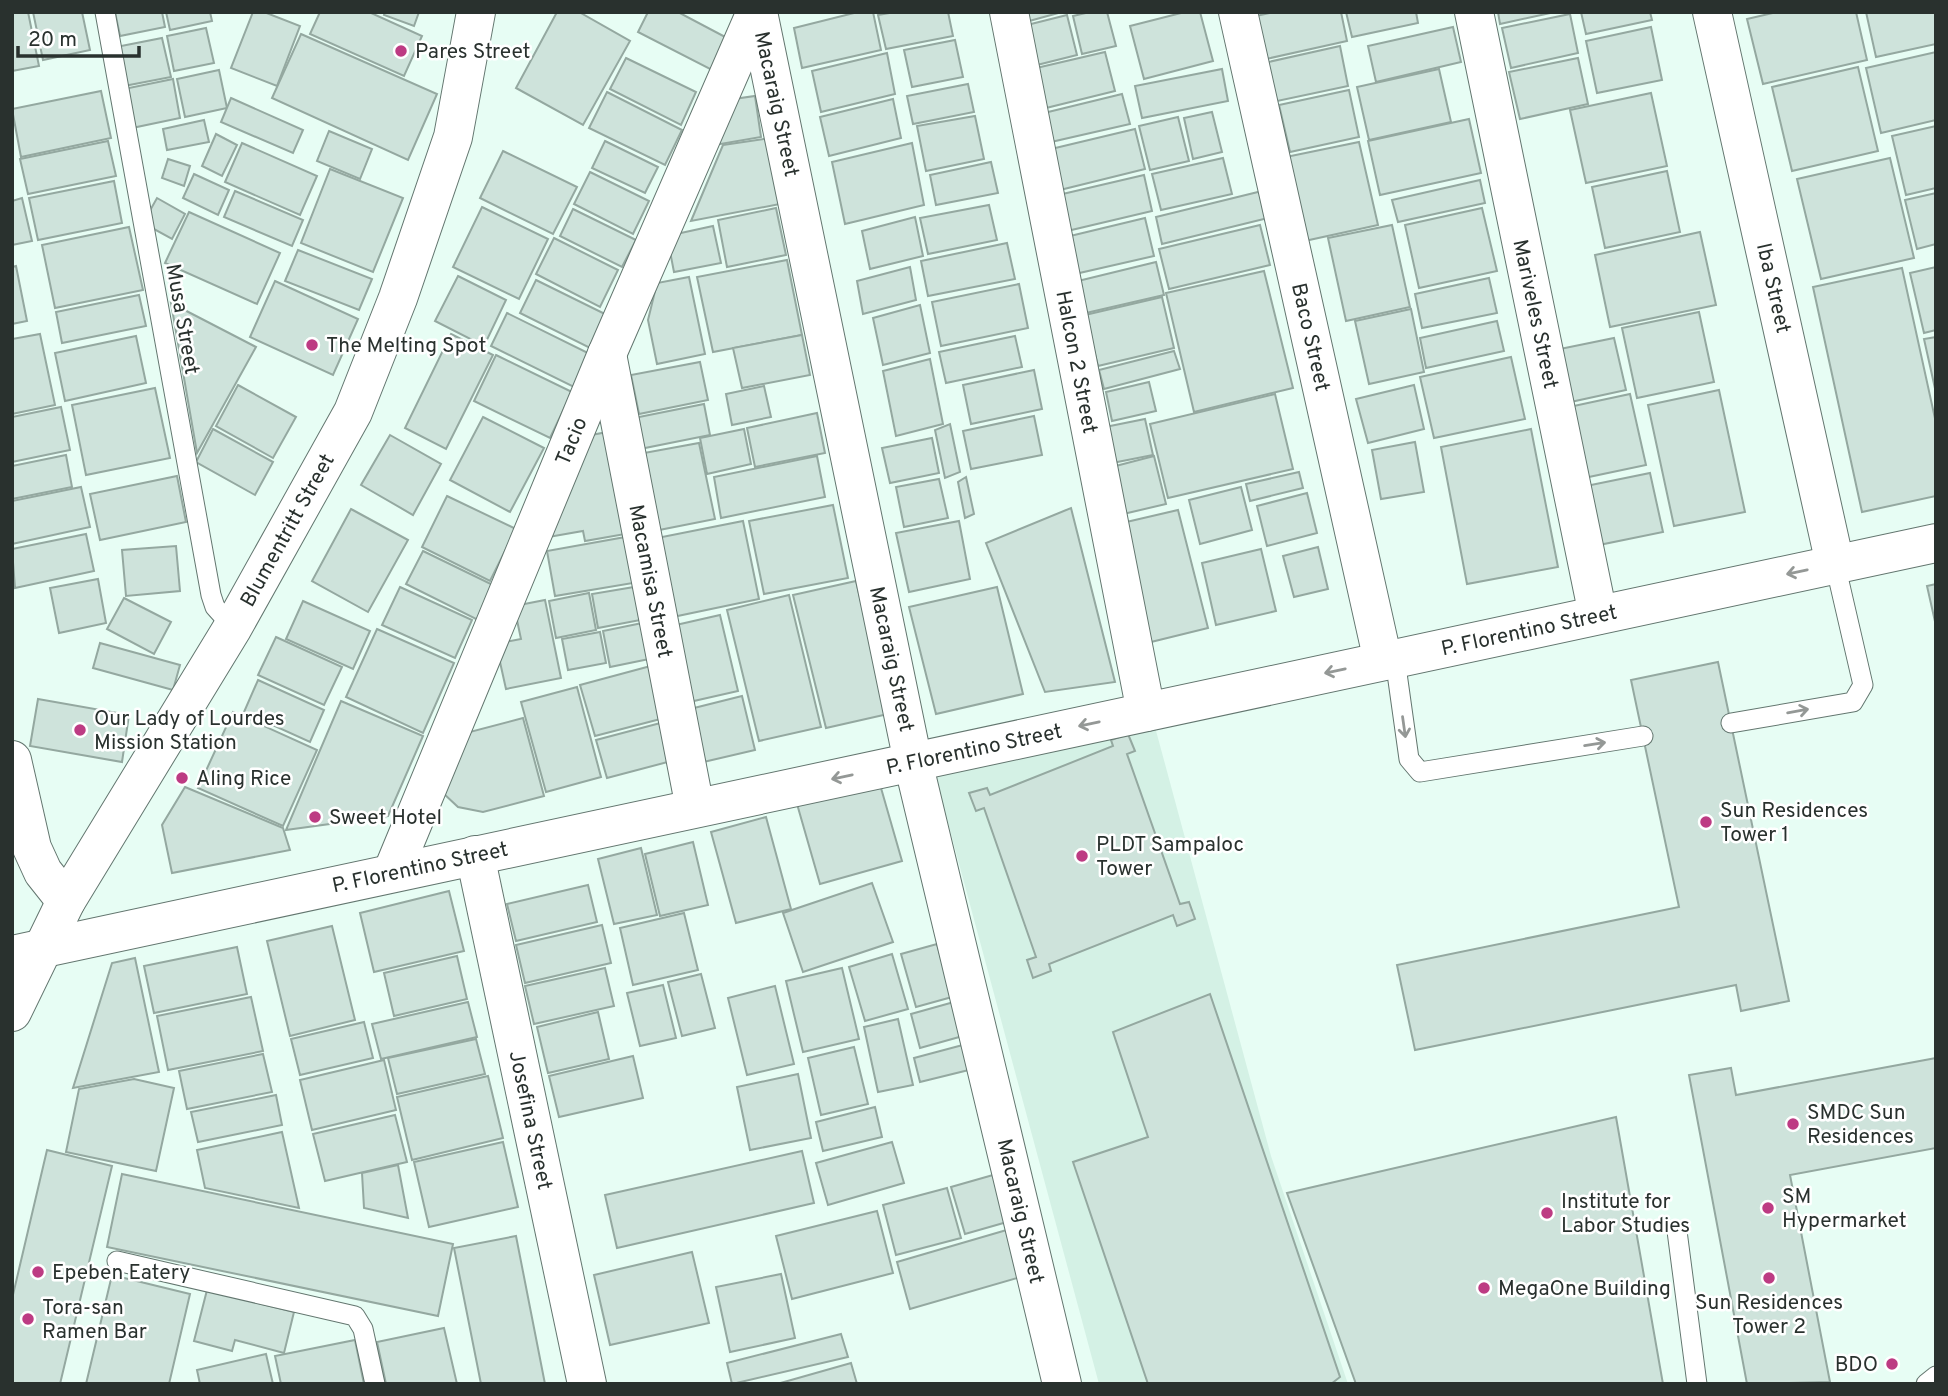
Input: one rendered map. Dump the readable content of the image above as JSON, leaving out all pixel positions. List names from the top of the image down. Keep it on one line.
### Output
{"streets":{"street":["Macaraig Street","Iba Street","Mariveles Street","Baco Street","Halcon 2 Street","Tacio","Blumentritt Street","Macamisa Street","P. Florentino Street","Josefina Street"],"lane":["Musa Street"]},"crossings":[["Macaraig Street","Tacio"],["Macaraig Street","P. Florentino Street"],["Iba Street","P. Florentino Street"],["Mariveles Street","P. Florentino Street"],["Musa Street","Blumentritt Street"],["Baco Street","P. Florentino Street"],["Halcon 2 Street","P. Florentino Street"],["Tacio","Macamisa Street"],["Tacio","P. Florentino Street"],["Blumentritt Street","P. Florentino Street"],["Macamisa Street","P. Florentino Street"],["P. Florentino Street","Josefina Street"]],"one_way":["P. Florentino Street"],"places":["Pares Street","The Melting Spot","Our Lady of Lourdes Mission Station","Aling Rice","Sweet Hotel","Sun Residences Tower 1","PLDT Sampaloc Tower","SMDC Sun Residences","SM Hypermarket","Institute for Labor Studies","Epeben Eatery","Sun Residences Tower 2","MegaOne Building","Tora-san Ramen Bar","BDO"],"scale_bar":"20 m"}
